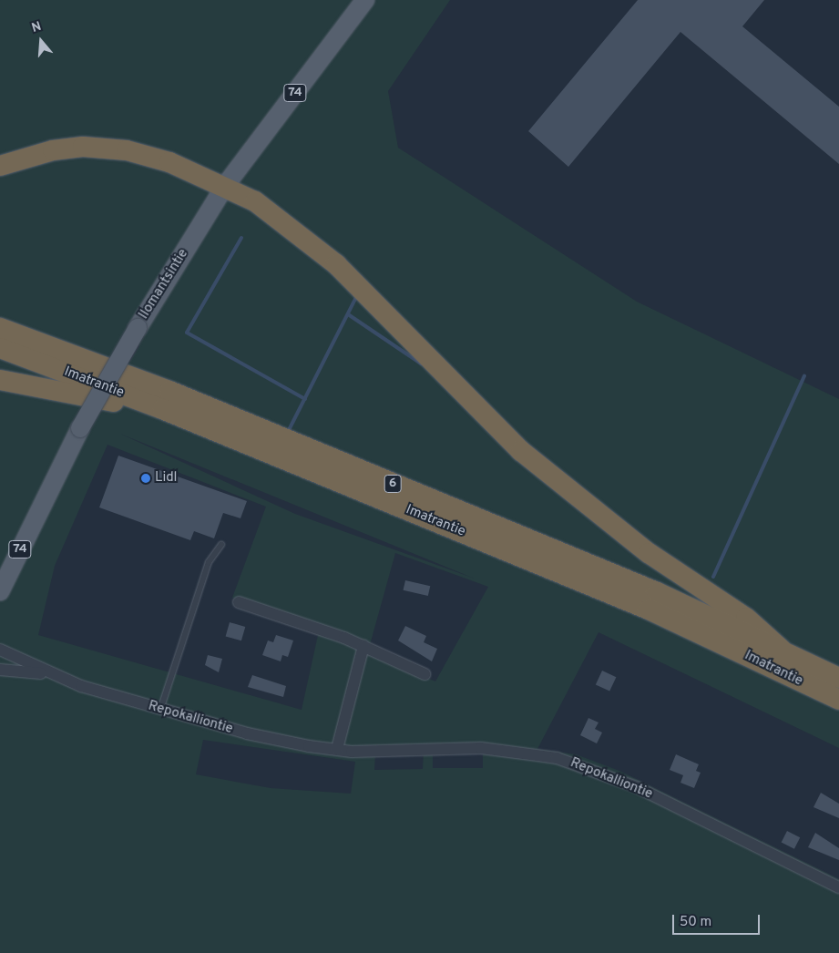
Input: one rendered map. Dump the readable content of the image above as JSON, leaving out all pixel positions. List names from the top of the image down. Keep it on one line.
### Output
{"streets":{"highway":["Imatrantie","6"],"main road":["74","Ilomantsintie"],"street":["Repokalliontie"]},"places":["Lidl"],"scale_bar":"50 m","north":"top"}
